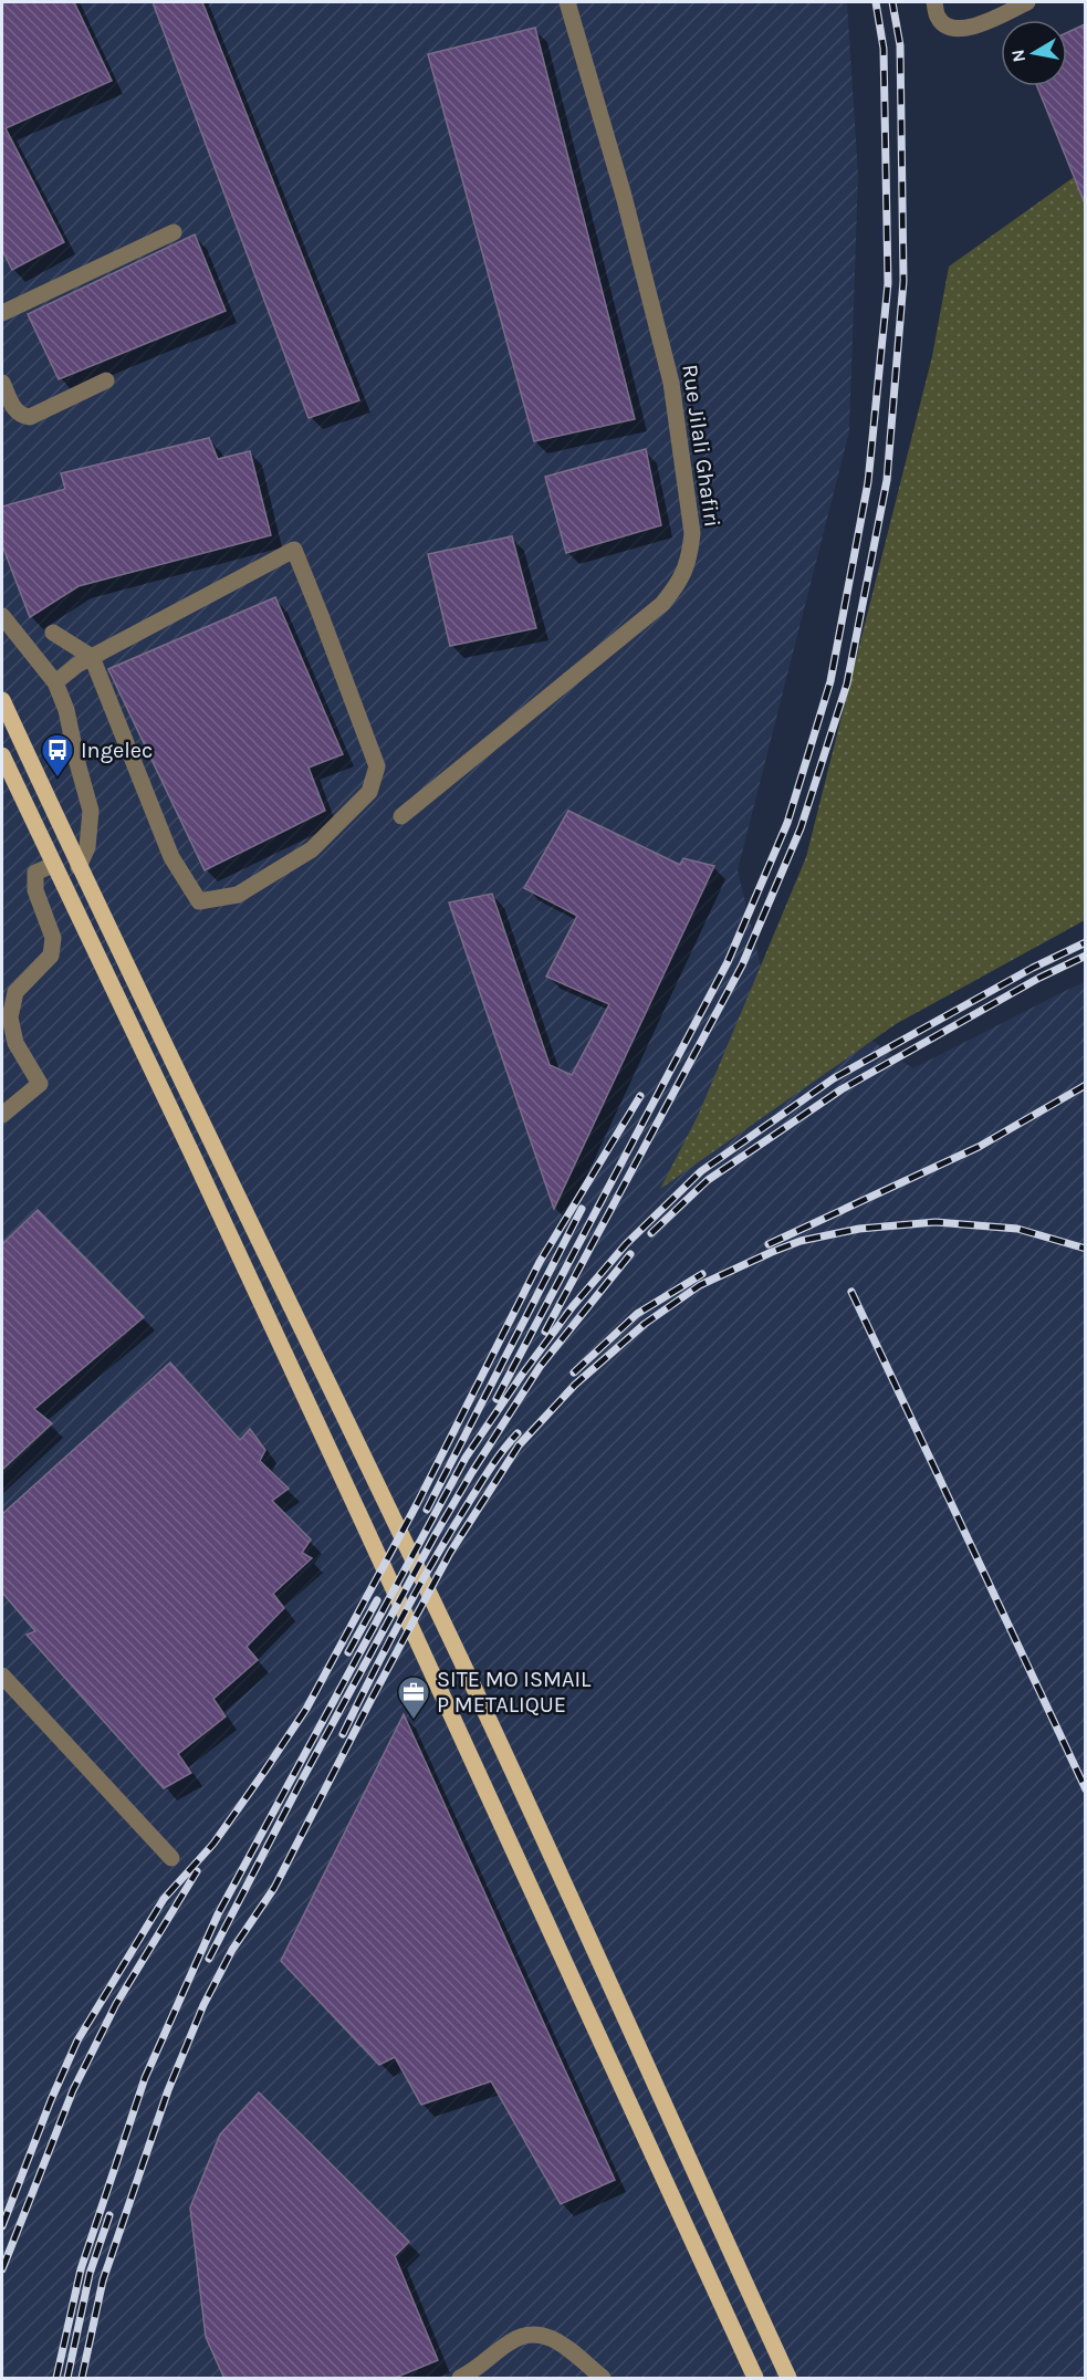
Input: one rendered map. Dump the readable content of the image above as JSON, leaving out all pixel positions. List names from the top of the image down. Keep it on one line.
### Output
{"streets":{"street":["Rue Jilali Ghafiri"]},"places":{"bus stop":["Ingelec"],"office":["SITE MO ISMAIL P METALIQUE"]},"north":"left"}
